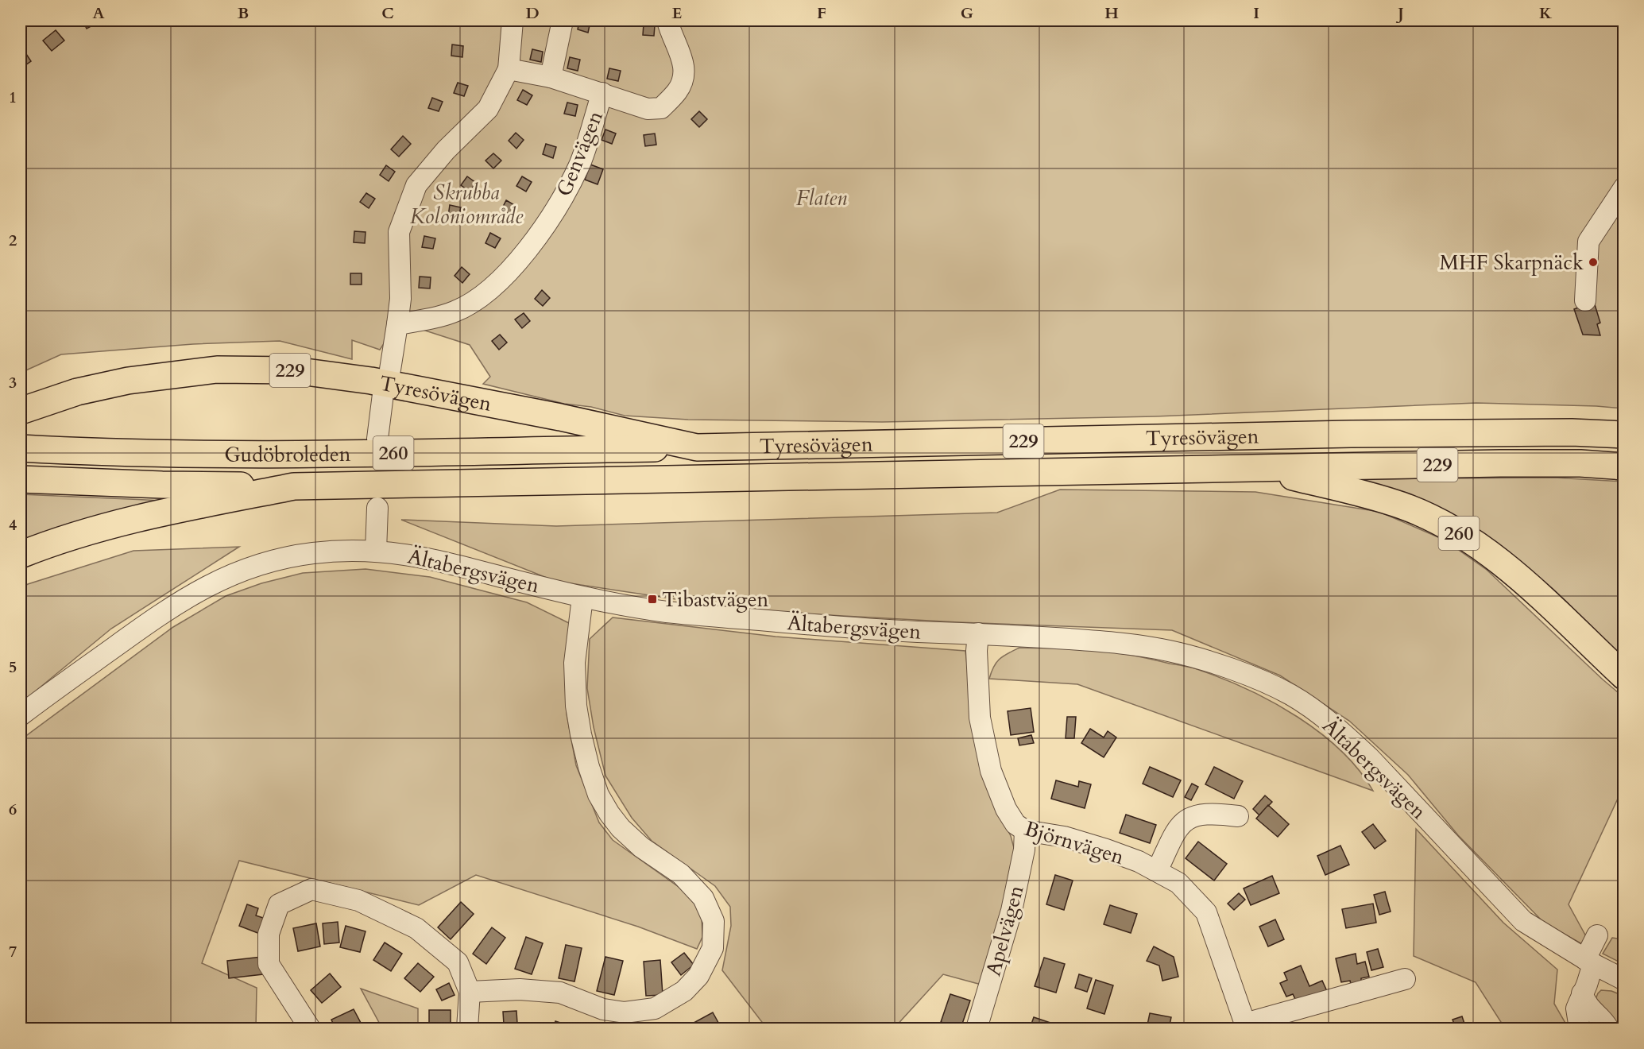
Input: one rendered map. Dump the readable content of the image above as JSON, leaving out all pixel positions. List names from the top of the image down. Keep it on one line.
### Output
{"streets":{"highway":["229","Tyresövägen","260","Gudöbroleden"],"street":["Genvägen","Ältabergsvägen","Björnvägen","Apelvägen"]},"crossings":[["Tyresövägen","260"],["Tyresövägen","Gudöbroleden"],["Ältabergsvägen","Björnvägen"],["Björnvägen","Apelvägen"]],"parks":["Skrubba Koloniområde","Flaten"],"places":{"other":["MHF Skarpnäck"],"transit":["Tibastvägen"]},"grid":{"columns":["A","B","C","D","E","F","G","H","I","J","K"],"rows":["1","2","3","4","5","6","7"]}}
